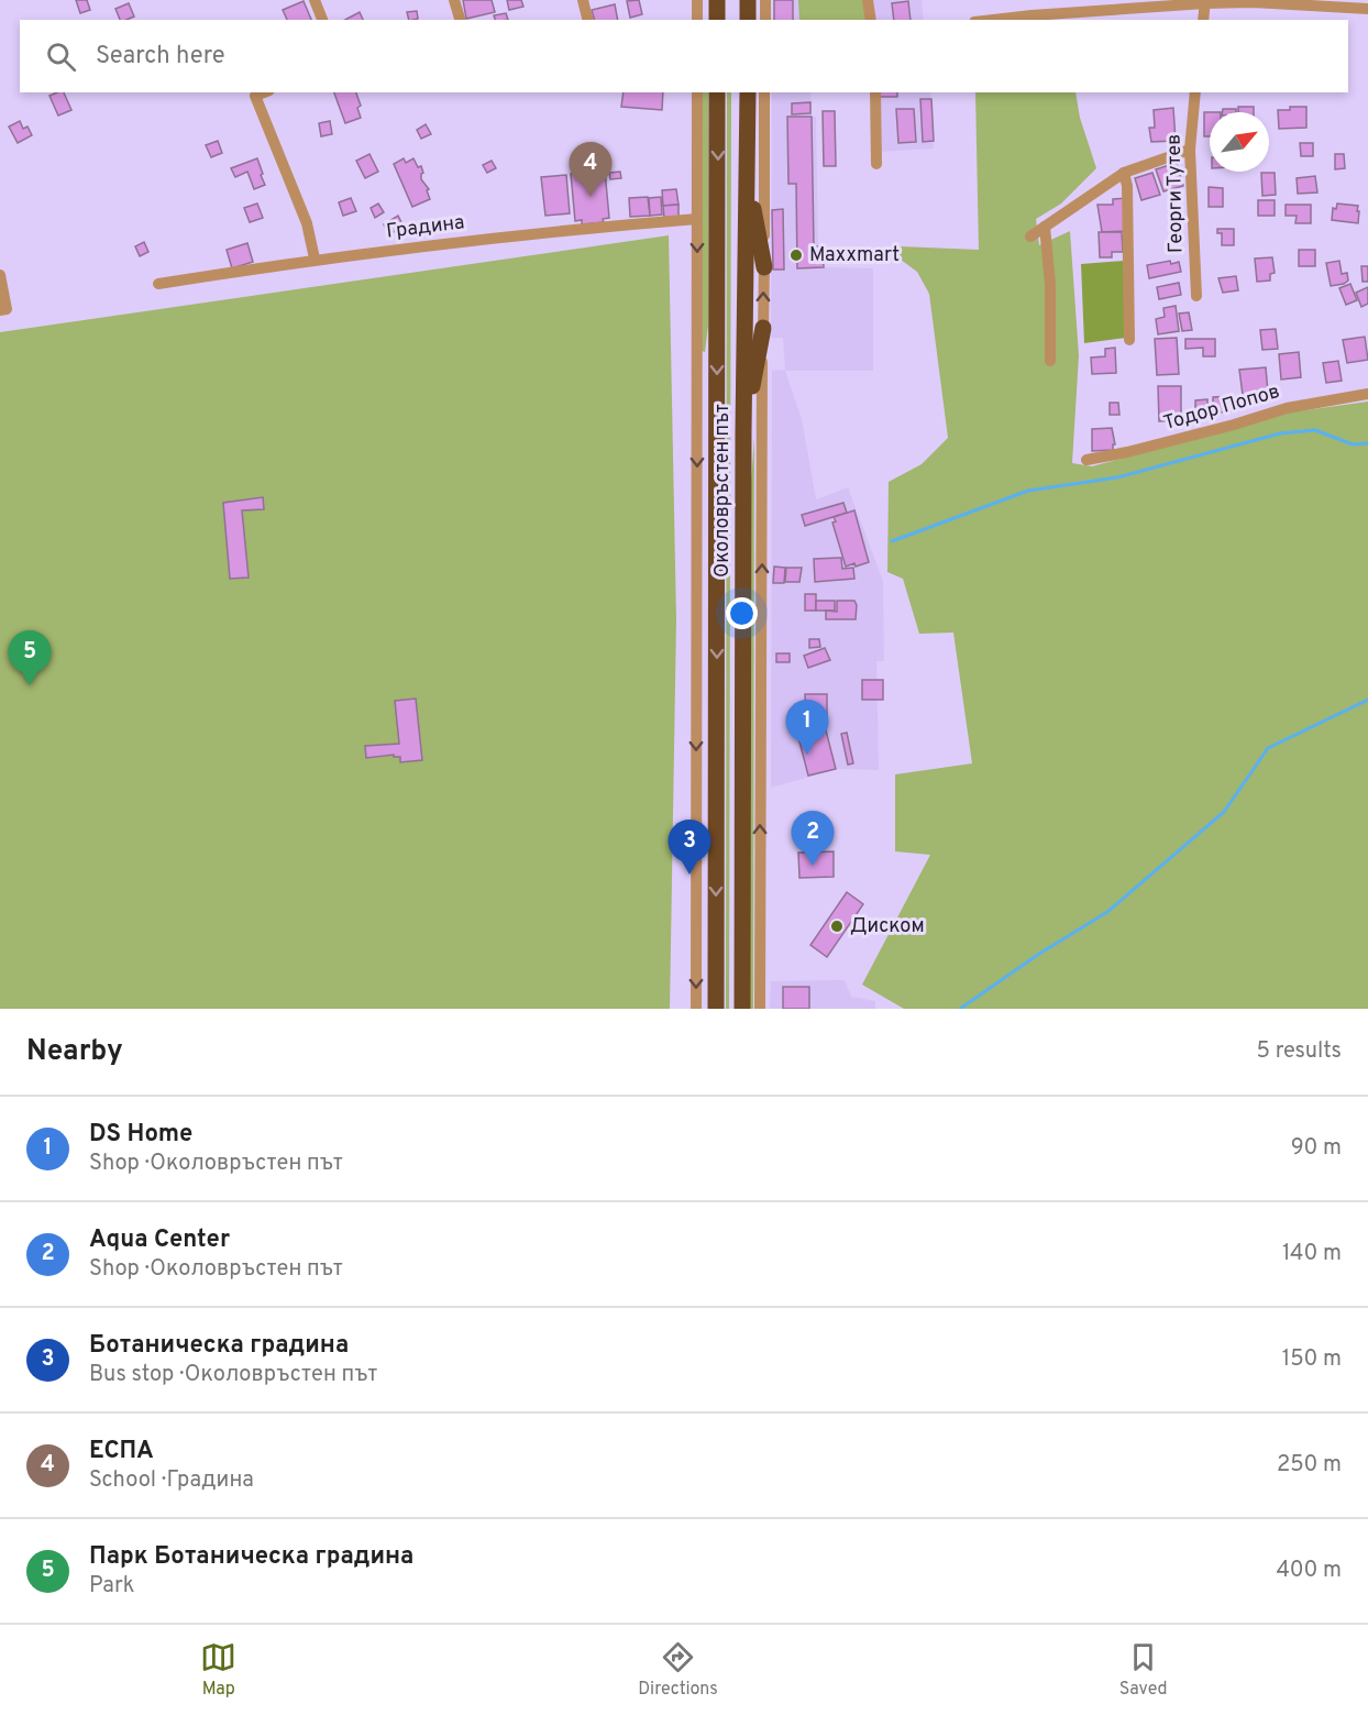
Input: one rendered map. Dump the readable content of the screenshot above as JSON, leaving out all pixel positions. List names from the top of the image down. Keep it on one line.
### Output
{"streets":{"highway":["Околовръстен път"],"street":["Георги Тутев","Градина","Тодор Попов"]},"places":["Maxxmart","Диском"],"north":"top right","page":{"search":"Search here","pins":["4","5","1","2","3"],"heading":["Nearby","5 results"],"list":[{"mark":"1","name":"DS Home","note":"Shop · Околовръстен път","value":"90 m"},{"mark":"2","name":"Aqua Center","note":"Shop · Околовръстен път","value":"140 m"},{"mark":"3","name":"Ботаническа градина","note":"Bus stop · Околовръстен път","value":"150 m"},{"mark":"4","name":"ЕСПА","note":"School · Градина","value":"250 m"},{"mark":"5","name":"Парк Ботаническа градина","note":"Park","value":"400 m"}],"nav":["Map","Directions","Saved"]}}
